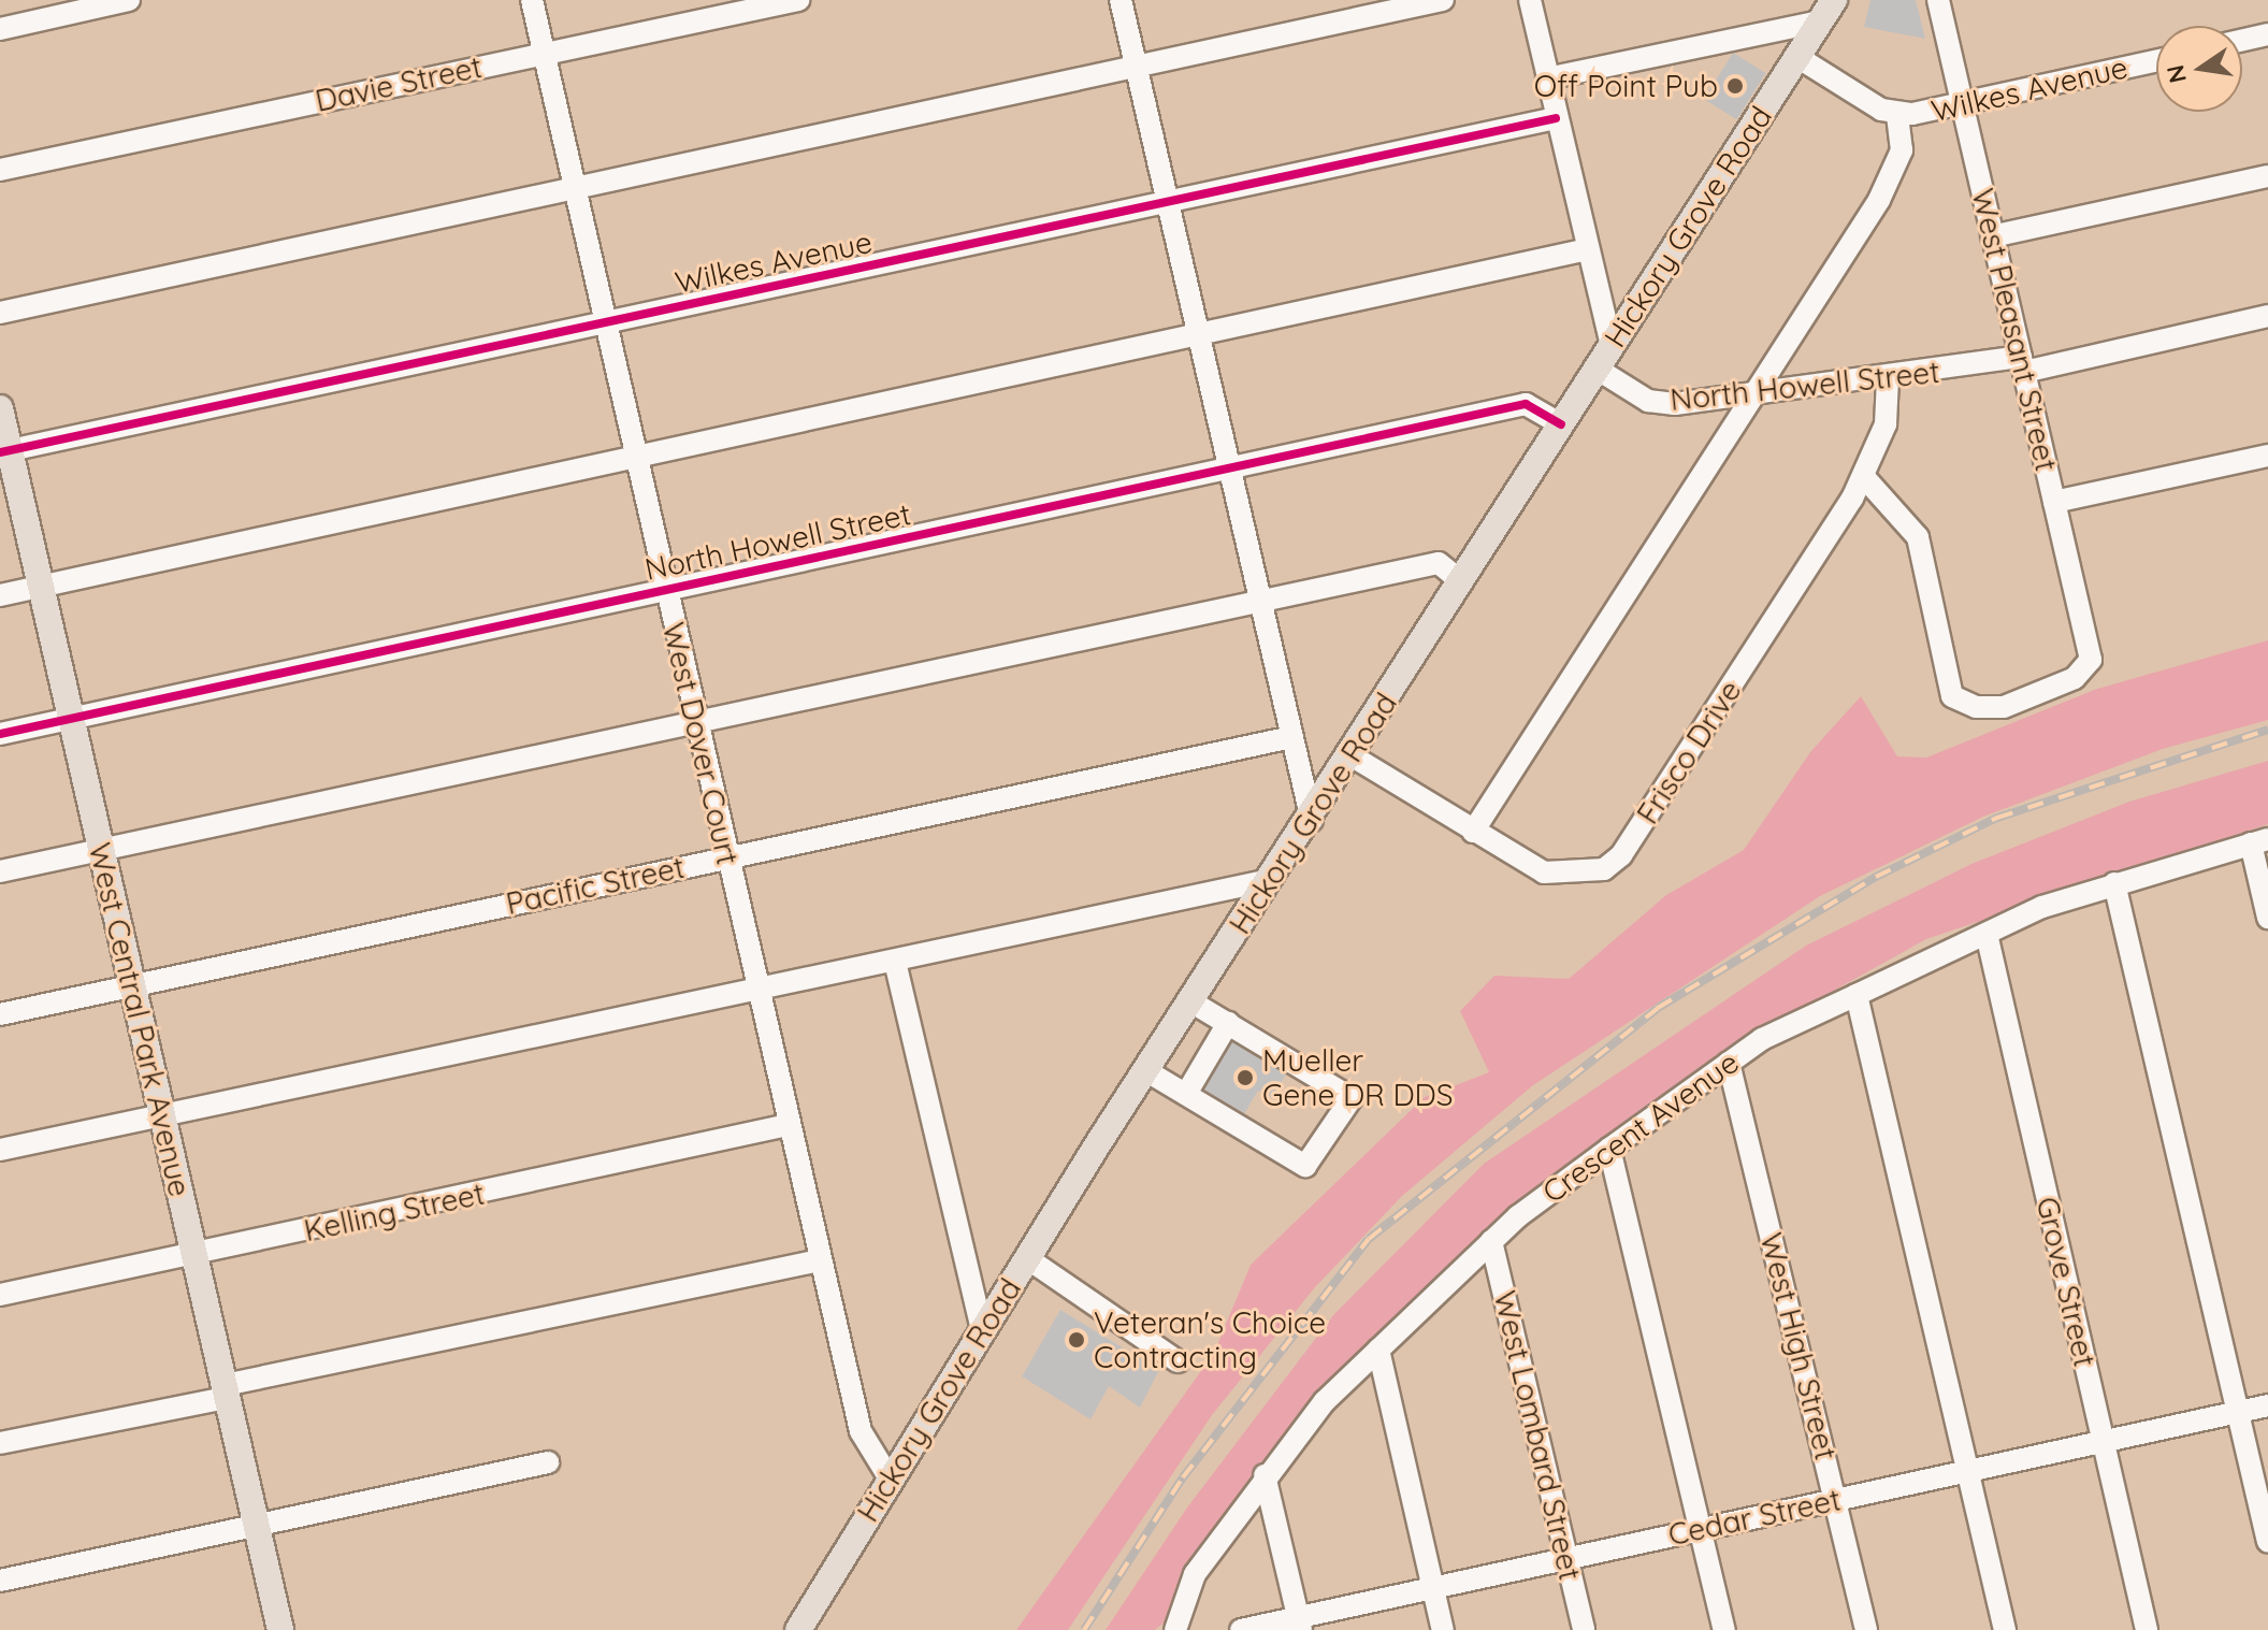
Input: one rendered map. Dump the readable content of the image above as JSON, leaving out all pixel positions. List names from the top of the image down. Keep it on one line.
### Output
{"streets":{"main road":["Hickory Grove Road","West Central Park Avenue"],"street":["Davie Street","Wilkes Avenue","West Pleasant Street","North Howell Street","West Dover Court","Frisco Drive","Pacific Street","Crescent Avenue","Kelling Street","Grove Street","West High Street","West Lombard Street","Cedar Street"]},"crossings":[["Davie Street","West Dover Court"],["Wilkes Avenue","Hickory Grove Road"],["Wilkes Avenue","West Pleasant Street"],["Wilkes Avenue","West Dover Court"],["Wilkes Avenue","West Central Park Avenue"],["Hickory Grove Road","North Howell Street"],["Hickory Grove Road","West Dover Court"],["Hickory Grove Road","Frisco Drive"],["West Pleasant Street","North Howell Street"],["West Pleasant Street","Frisco Drive"],["North Howell Street","West Dover Court"],["North Howell Street","Frisco Drive"],["North Howell Street","West Central Park Avenue"],["West Dover Court","Pacific Street"],["West Dover Court","Kelling Street"],["Pacific Street","West Central Park Avenue"],["West Central Park Avenue","Kelling Street"],["Crescent Avenue","Grove Street"],["Crescent Avenue","West High Street"],["Crescent Avenue","West Lombard Street"],["Grove Street","Cedar Street"],["West High Street","Cedar Street"],["West Lombard Street","Cedar Street"]],"places":["Off Point Pub","Mueller Gene DR DDS","Veteran's Choice Contracting"],"north":"left"}
